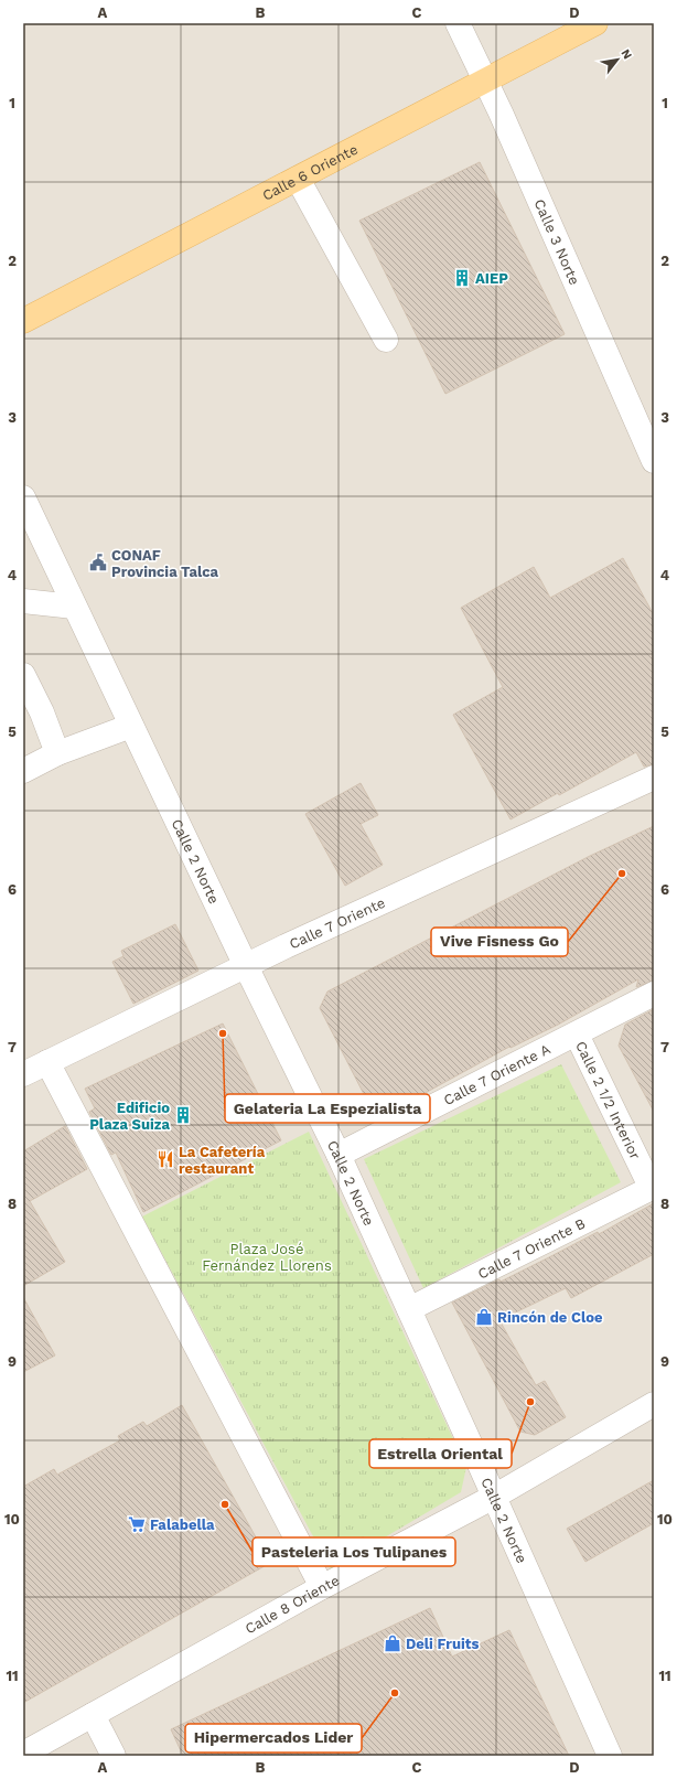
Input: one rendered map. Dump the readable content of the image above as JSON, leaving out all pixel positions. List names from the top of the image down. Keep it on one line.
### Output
{"streets":{"main road":["Calle 6 Oriente"],"street":["Calle 3 Norte","Calle 2 Norte","Calle 7 Oriente","Calle 7 Oriente A","Calle 2 1/2 Interior","Calle 7 Oriente B","Calle 8 Oriente"]},"crossings":[["Calle 6 Oriente","Calle 3 Norte"],["Calle 2 Norte","Calle 7 Oriente"],["Calle 2 Norte","Calle 7 Oriente A"],["Calle 2 Norte","Calle 7 Oriente B"],["Calle 2 Norte","Calle 8 Oriente"],["Calle 7 Oriente A","Calle 2 1/2 Interior"],["Calle 2 1/2 Interior","Calle 7 Oriente B"]],"parks":["Plaza José Fernández Llorens"],"places":{"building":["AIEP","Edificio Plaza Suiza"],"public building":["CONAF Provincia Talca"],"other":["Vive Fisness Go","Gelateria La Espezialista","Estrella Oriental","Pasteleria Los Tulipanes","Hipermercados Lider"],"restaurant":["La Cafetería restaurant"],"shop":["Rincón de Cloe","Deli Fruits"],"supermarket":["Falabella"]},"north":"top right","grid":{"columns":["A","B","C","D"],"rows":["1","2","3","4","5","6","7","8","9","10","11"]}}
